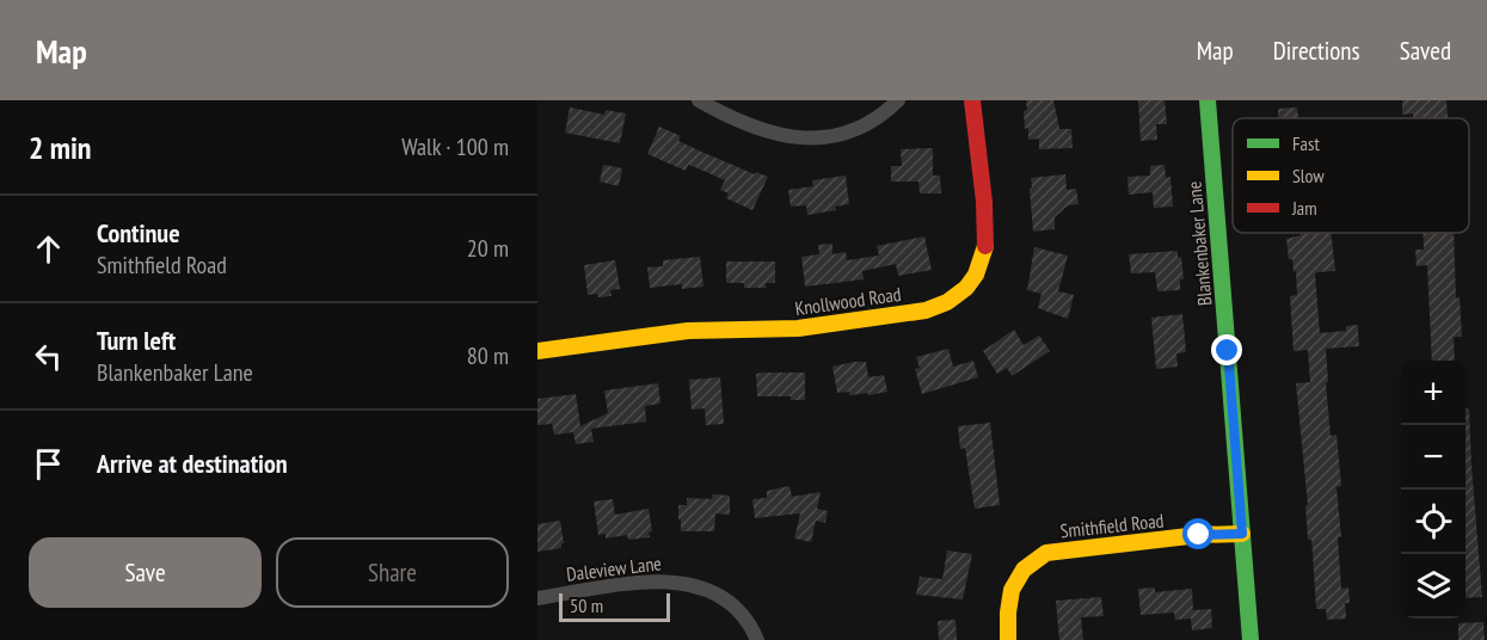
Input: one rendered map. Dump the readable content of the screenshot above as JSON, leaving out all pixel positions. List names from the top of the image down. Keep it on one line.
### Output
{"streets":{"street":["Blankenbaker Lane","Knollwood Road","Smithfield Road","Daleview Lane"]},"crossings":[["Blankenbaker Lane","Smithfield Road"]],"legend":["Fast","Slow","Jam"],"scale_bar":"50 m","page":{"header":"Map","nav":["Map","Directions","Saved"],"heading":["2 min","Walk · 100 m"],"list":[["Continue","Smithfield Road","20 m"],["Turn left","Blankenbaker Lane","80 m"],"Arrive at destination"],"map_buttons":["+","−"],"buttons":["Save","Share"],"scale":"50 m"}}
